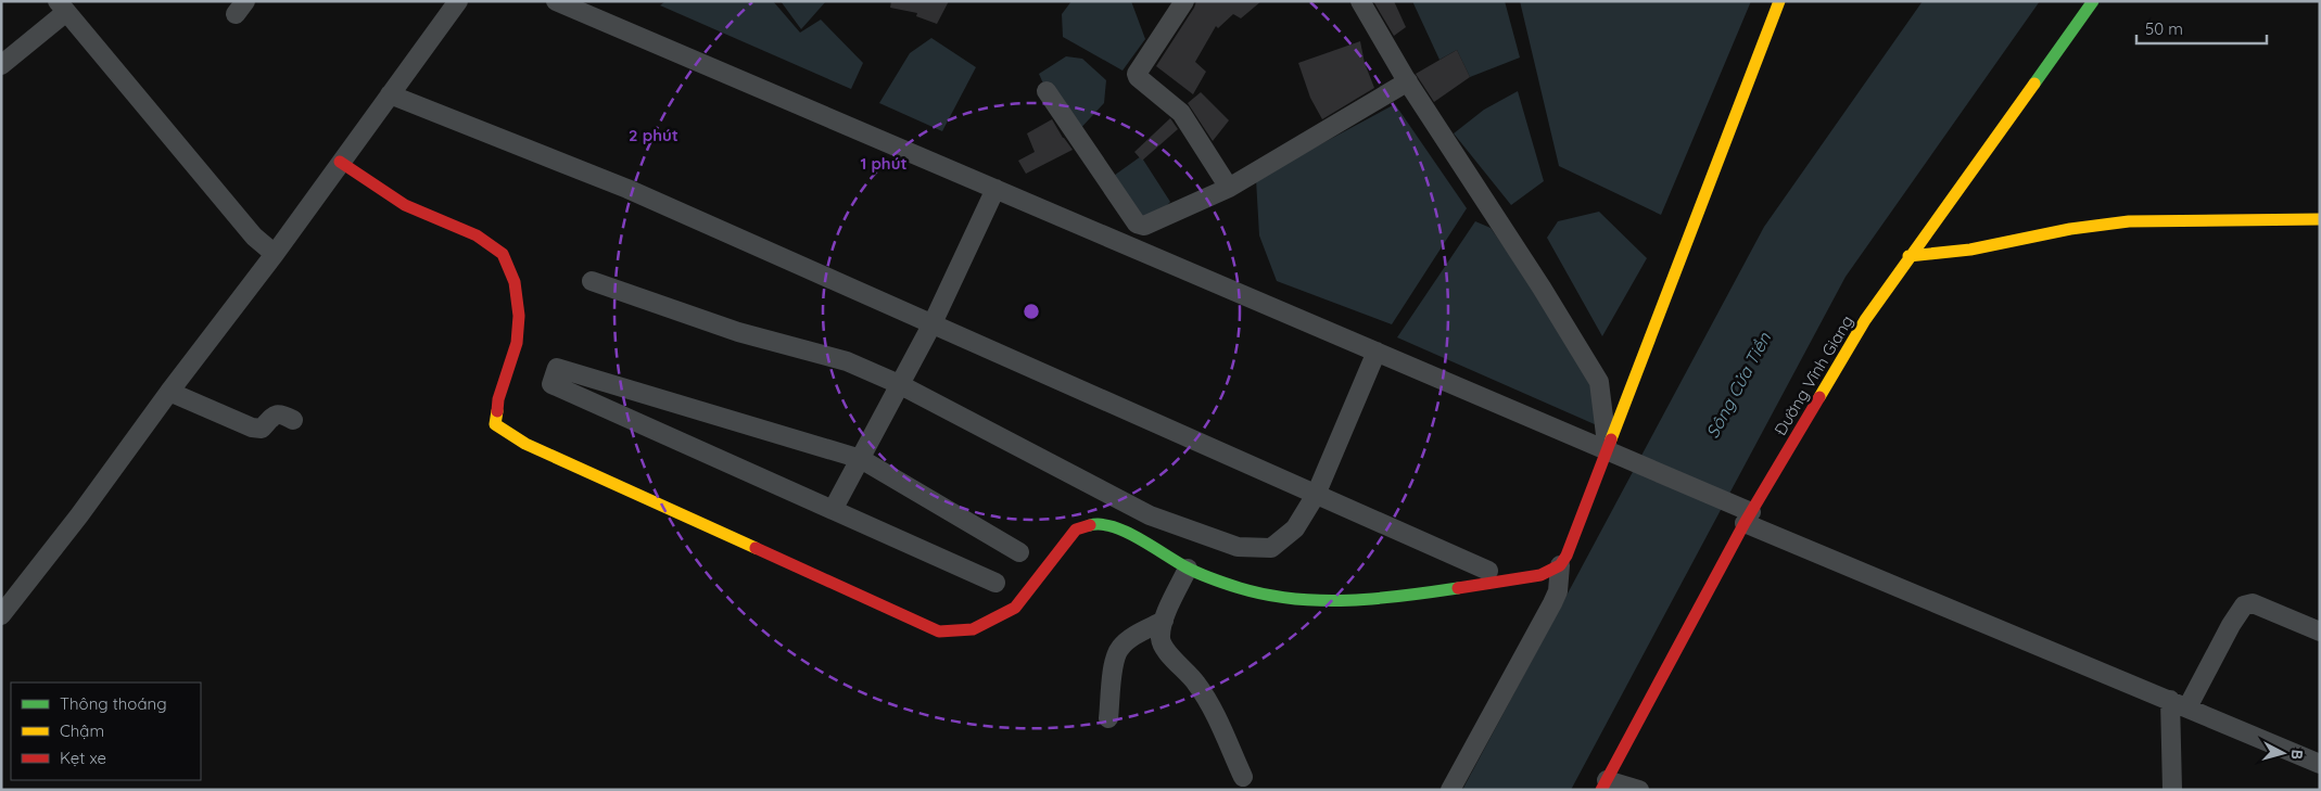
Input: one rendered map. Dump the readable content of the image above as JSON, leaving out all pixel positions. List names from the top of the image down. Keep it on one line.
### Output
{"streets":{"street":["Đường Vĩnh Giang"]},"water":["Sông Cửa Tiền"],"legend":["Thông thoáng","Chậm","Kẹt xe"],"scale_bar":"50 m","north":"right","rings":["2 phút","1 phút"]}
